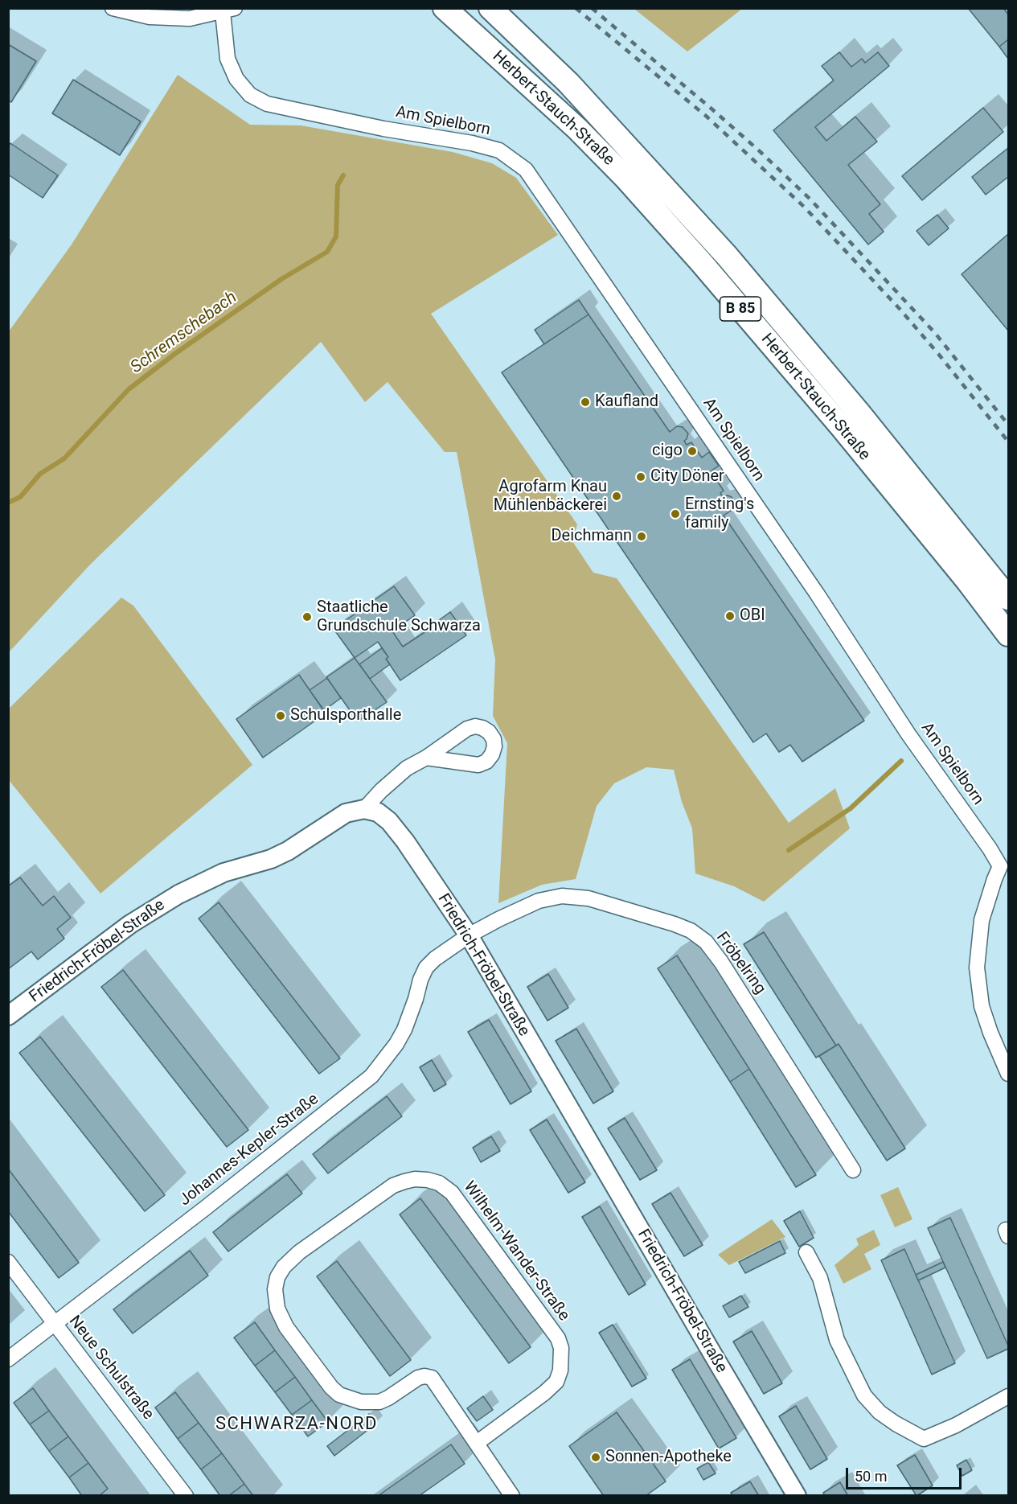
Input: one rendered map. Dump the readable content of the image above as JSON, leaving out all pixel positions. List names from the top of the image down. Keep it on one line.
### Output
{"streets":{"main road":["Herbert-Stauch-Straße","B 85"],"street":["Am Spielborn","Friedrich-Fröbel-Straße","Fröbelring","Johannes-Kepler-Straße","Wilhelm-Wander-Straße","Neue Schulstraße"]},"crossings":[["Friedrich-Fröbel-Straße","Fröbelring"],["Friedrich-Fröbel-Straße","Johannes-Kepler-Straße"],["Fröbelring","Johannes-Kepler-Straße"],["Johannes-Kepler-Straße","Neue Schulstraße"]],"districts":["SCHWARZA-NORD"],"water":["Schremschebach"],"places":["Kaufland","cigo","City Döner","Agrofarm Knau Mühlenbäckerei","Ernsting's family","Deichmann","OBI","Staatliche Grundschule Schwarza","Schulsporthalle","Sonnen-Apotheke"],"scale_bar":"50 m"}
